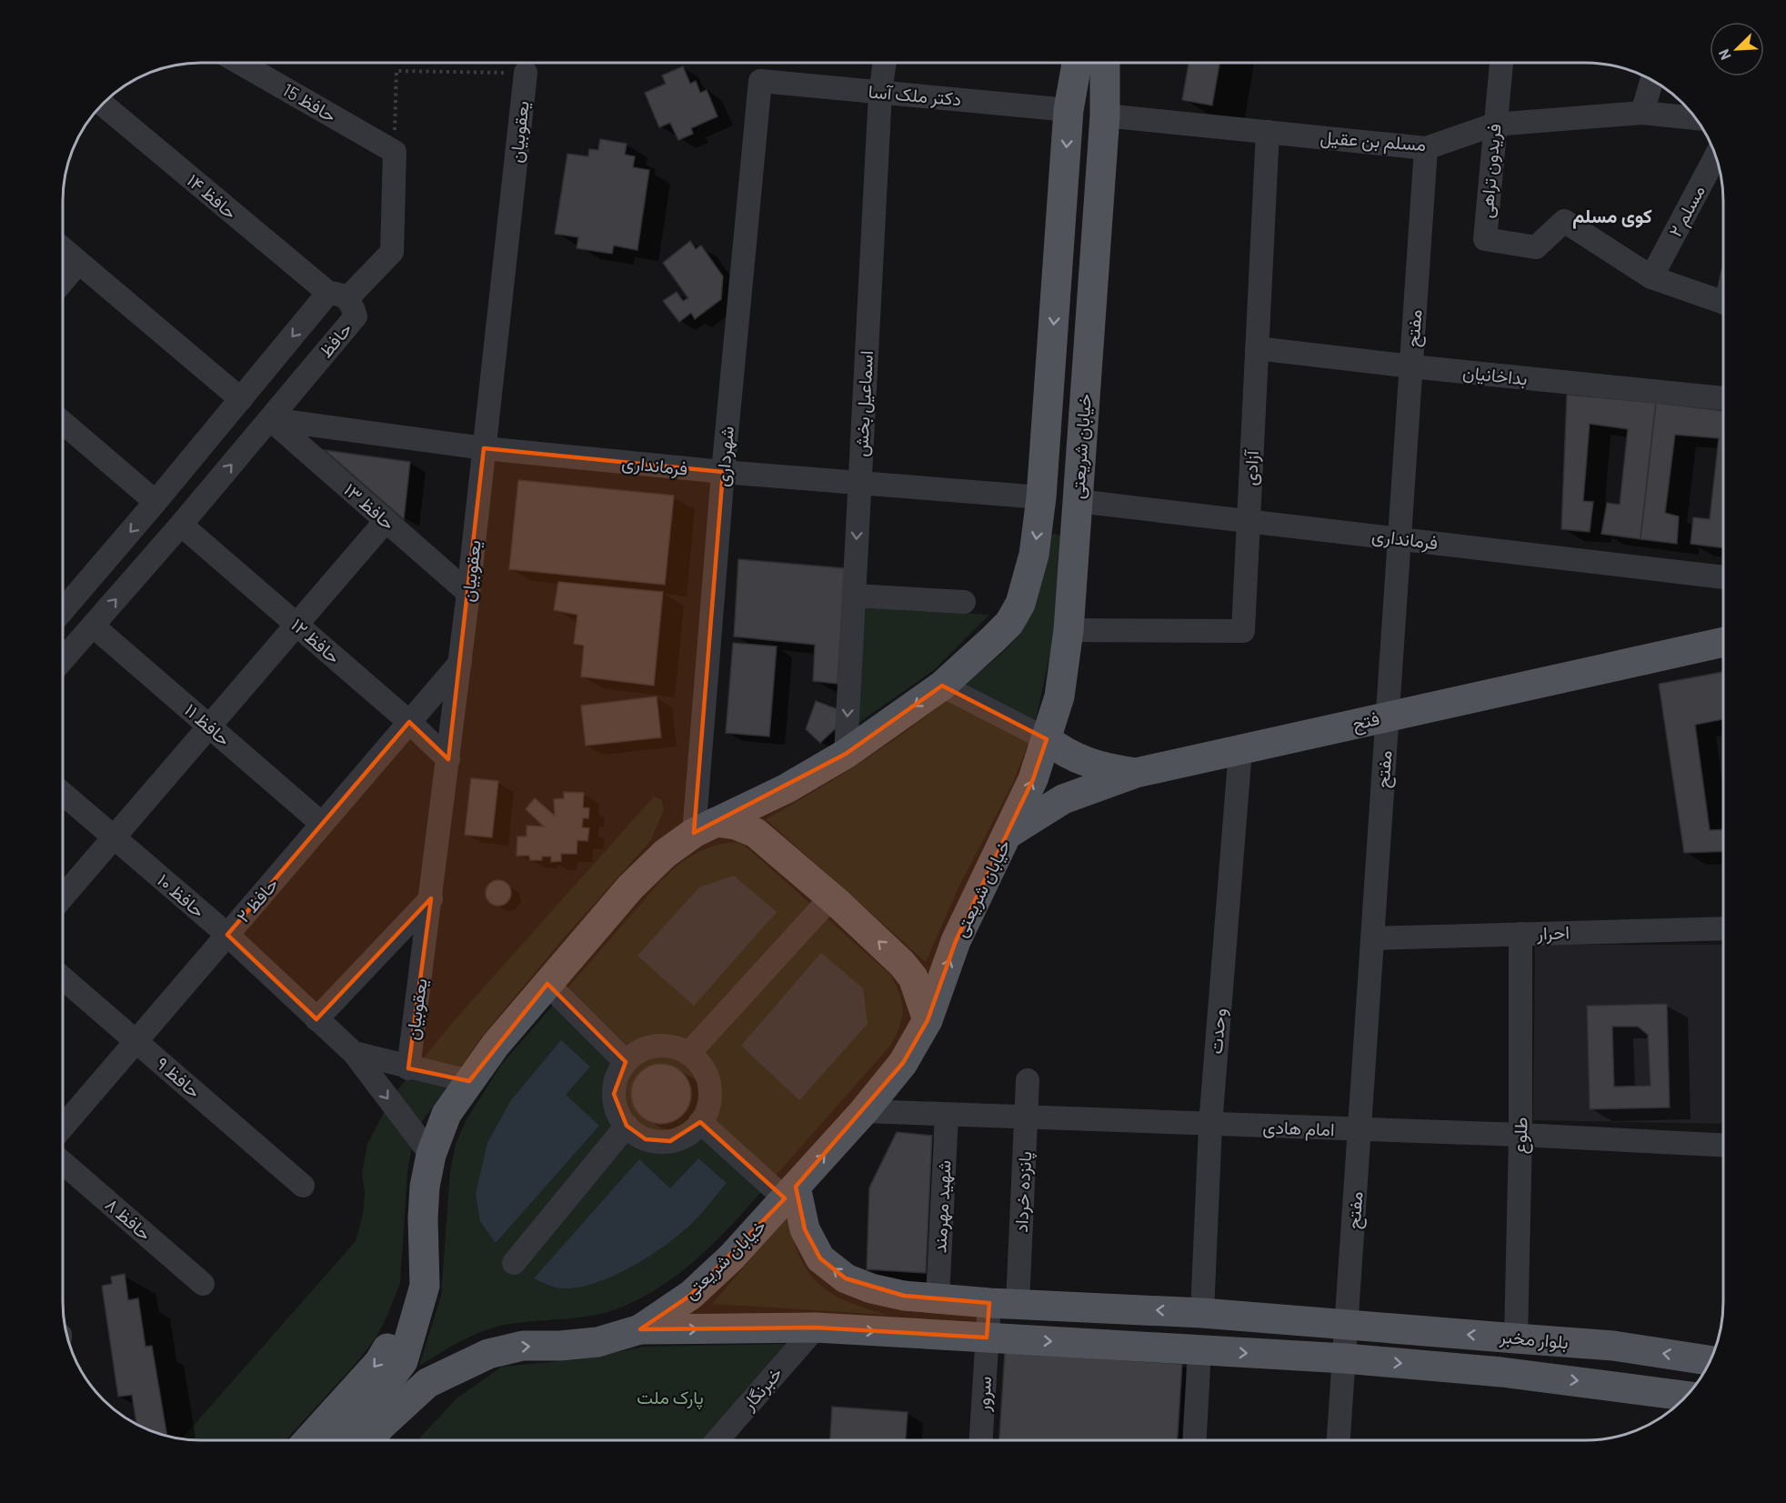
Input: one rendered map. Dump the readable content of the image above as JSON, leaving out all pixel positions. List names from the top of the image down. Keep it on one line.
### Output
{"streets":{"main road":["خیابان شریعتی","فتح","بلوار مخبر"],"street":["دکتر ملک آسا","حافظ 15","یعقوبیان","مسلم بن عقیل","فریدون تراهی","حافظ ۱۴","مسلم ۲","مفتح","حافظ","بداخانیان","اسماعیل بخش","شهرداری","فرمانداری","آزادی","حافظ ۱۳","حافظ ۱۲","حافظ ۱۱","حافظ ۱۰","حافظ ۲","احرار","وحدت","حافظ ۹","امام هادی","طلوع","پانزده خرداد","شهید مهرمند","حافظ ۸","خبرنگار","سرور"]},"crossings":[["دکتر ملک آسا","اسماعیل بخش"],["دکتر ملک آسا","خیابان شریعتی"],["دکتر ملک آسا","شهرداری"],["یعقوبیان","فرمانداری"],["یعقوبیان","حافظ ۱۳"],["یعقوبیان","حافظ ۱۲"],["یعقوبیان","حافظ ۲"],["مسلم بن عقیل","فریدون تراهی"],["مسلم بن عقیل","مفتح"],["مسلم بن عقیل","خیابان شریعتی"],["مسلم بن عقیل","آزادی"],["فریدون تراهی","مسلم ۲"],["حافظ ۱۴","حافظ"],["مفتح","بداخانیان"],["مفتح","فرمانداری"],["مفتح","فتح"],["مفتح","احرار"],["مفتح","امام هادی"],["مفتح","بلوار مخبر"],["حافظ","فرمانداری"],["حافظ","حافظ ۱۳"],["حافظ","حافظ ۱۲"],["حافظ","حافظ ۱۱"],["بداخانیان","آزادی"],["اسماعیل بخش","خیابان شریعتی"],["اسماعیل بخش","فرمانداری"],["خیابان شریعتی","شهرداری"],["خیابان شریعتی","فرمانداری"],["خیابان شریعتی","آزادی"],["خیابان شریعتی","فتح"],["خیابان شریعتی","حافظ ۱۰"],["خیابان شریعتی","امام هادی"],["خیابان شریعتی","بلوار مخبر"],["شهرداری","فرمانداری"],["فرمانداری","آزادی"],["فرمانداری","حافظ ۱۳"],["حافظ ۱۲","حافظ ۲"],["فتح","وحدت"],["حافظ ۱۱","حافظ ۲"],["حافظ ۱۰","حافظ ۲"],["حافظ ۲","حافظ ۹"],["احرار","طلوع"],["وحدت","امام هادی"],["وحدت","بلوار مخبر"],["امام هادی","طلوع"],["امام هادی","پانزده خرداد"],["امام هادی","شهید مهرمند"],["طلوع","بلوار مخبر"],["پانزده خرداد","بلوار مخبر"],["پانزده خرداد","سرور"],["شهید مهرمند","بلوار مخبر"],["بلوار مخبر","خبرنگار"],["بلوار مخبر","سرور"]],"one_way":["اسماعیل بخش"],"districts":["کوی مسلم"],"parks":["پارک ملت"],"north":"bottom left"}
